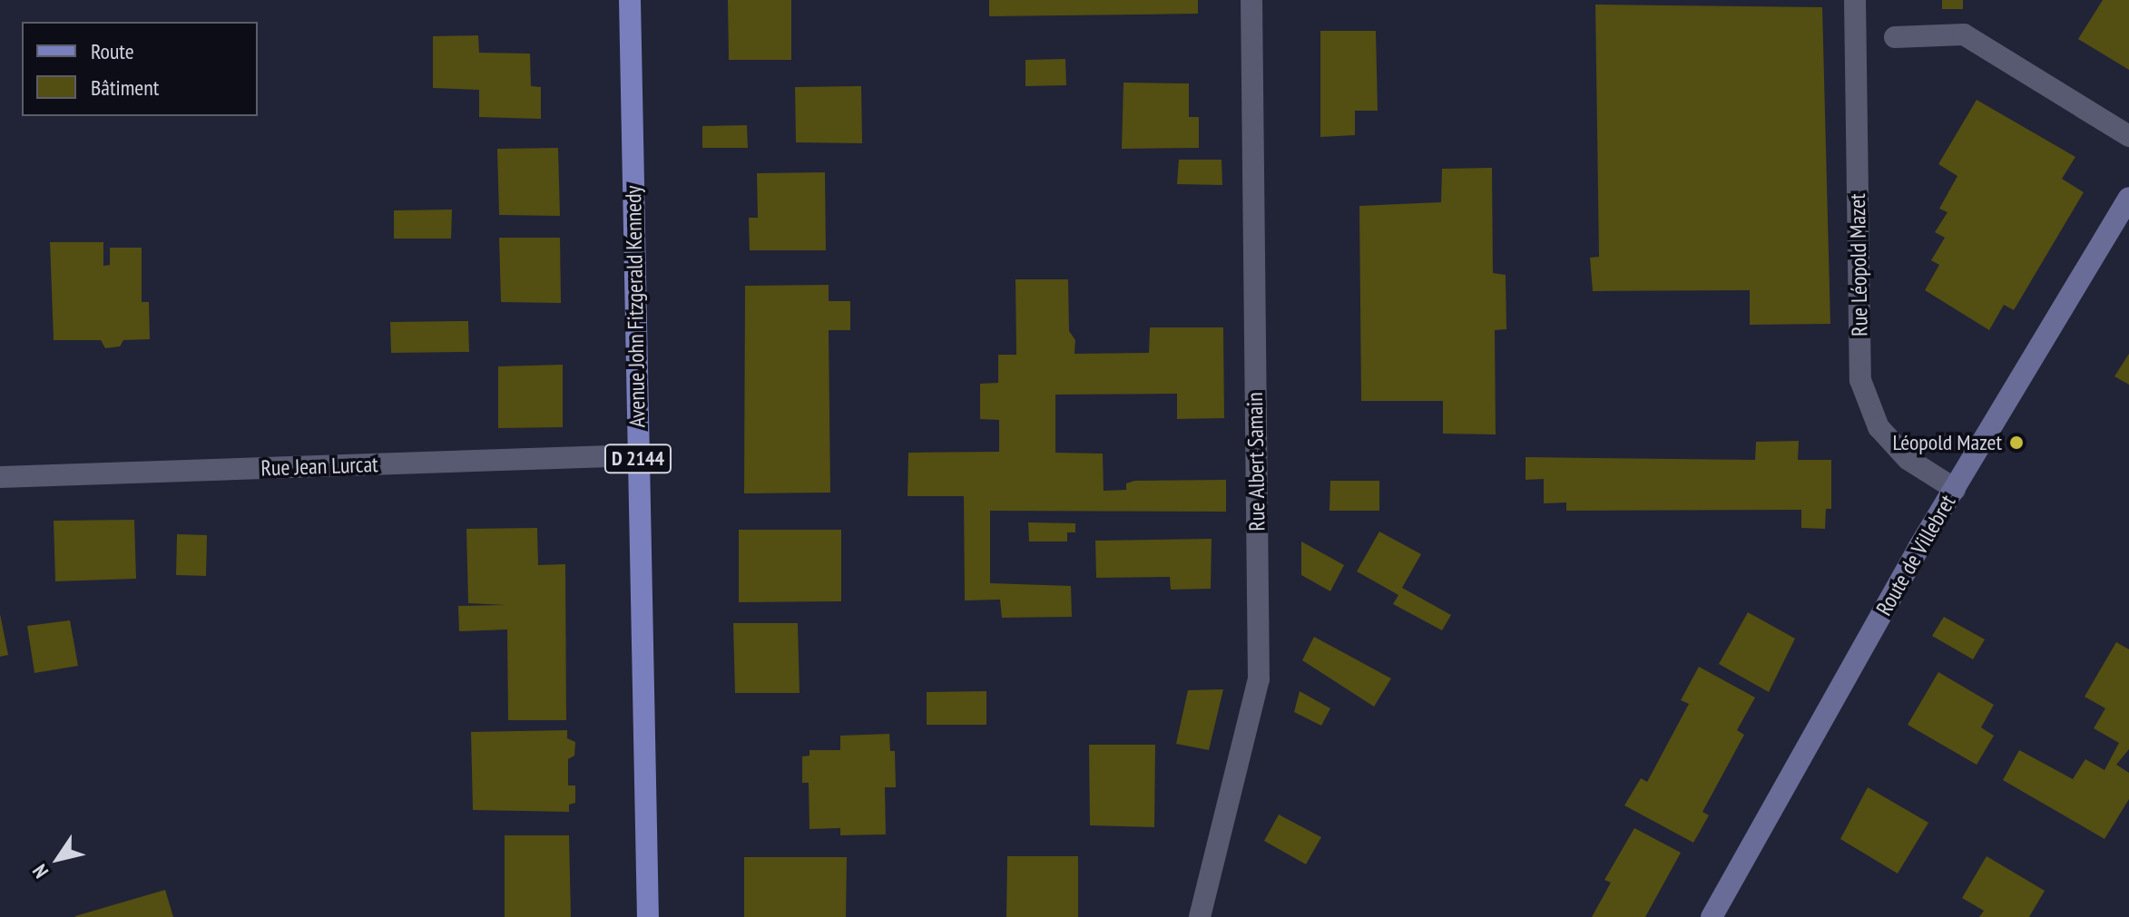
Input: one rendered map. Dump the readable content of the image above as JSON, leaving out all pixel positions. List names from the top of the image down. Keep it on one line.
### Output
{"streets":{"main road":["Avenue John Fitzgerald Kennedy","D 2144","Route de Villebret"],"street":["Rue Léopold Mazet","Rue Albert Samain","Rue Jean Lurcat"]},"crossings":[["Rue Léopold Mazet","Route de Villebret"],["Avenue John Fitzgerald Kennedy","Rue Jean Lurcat"]],"places":["Léopold Mazet"],"legend":["Route","Bâtiment"],"north":"bottom left"}
